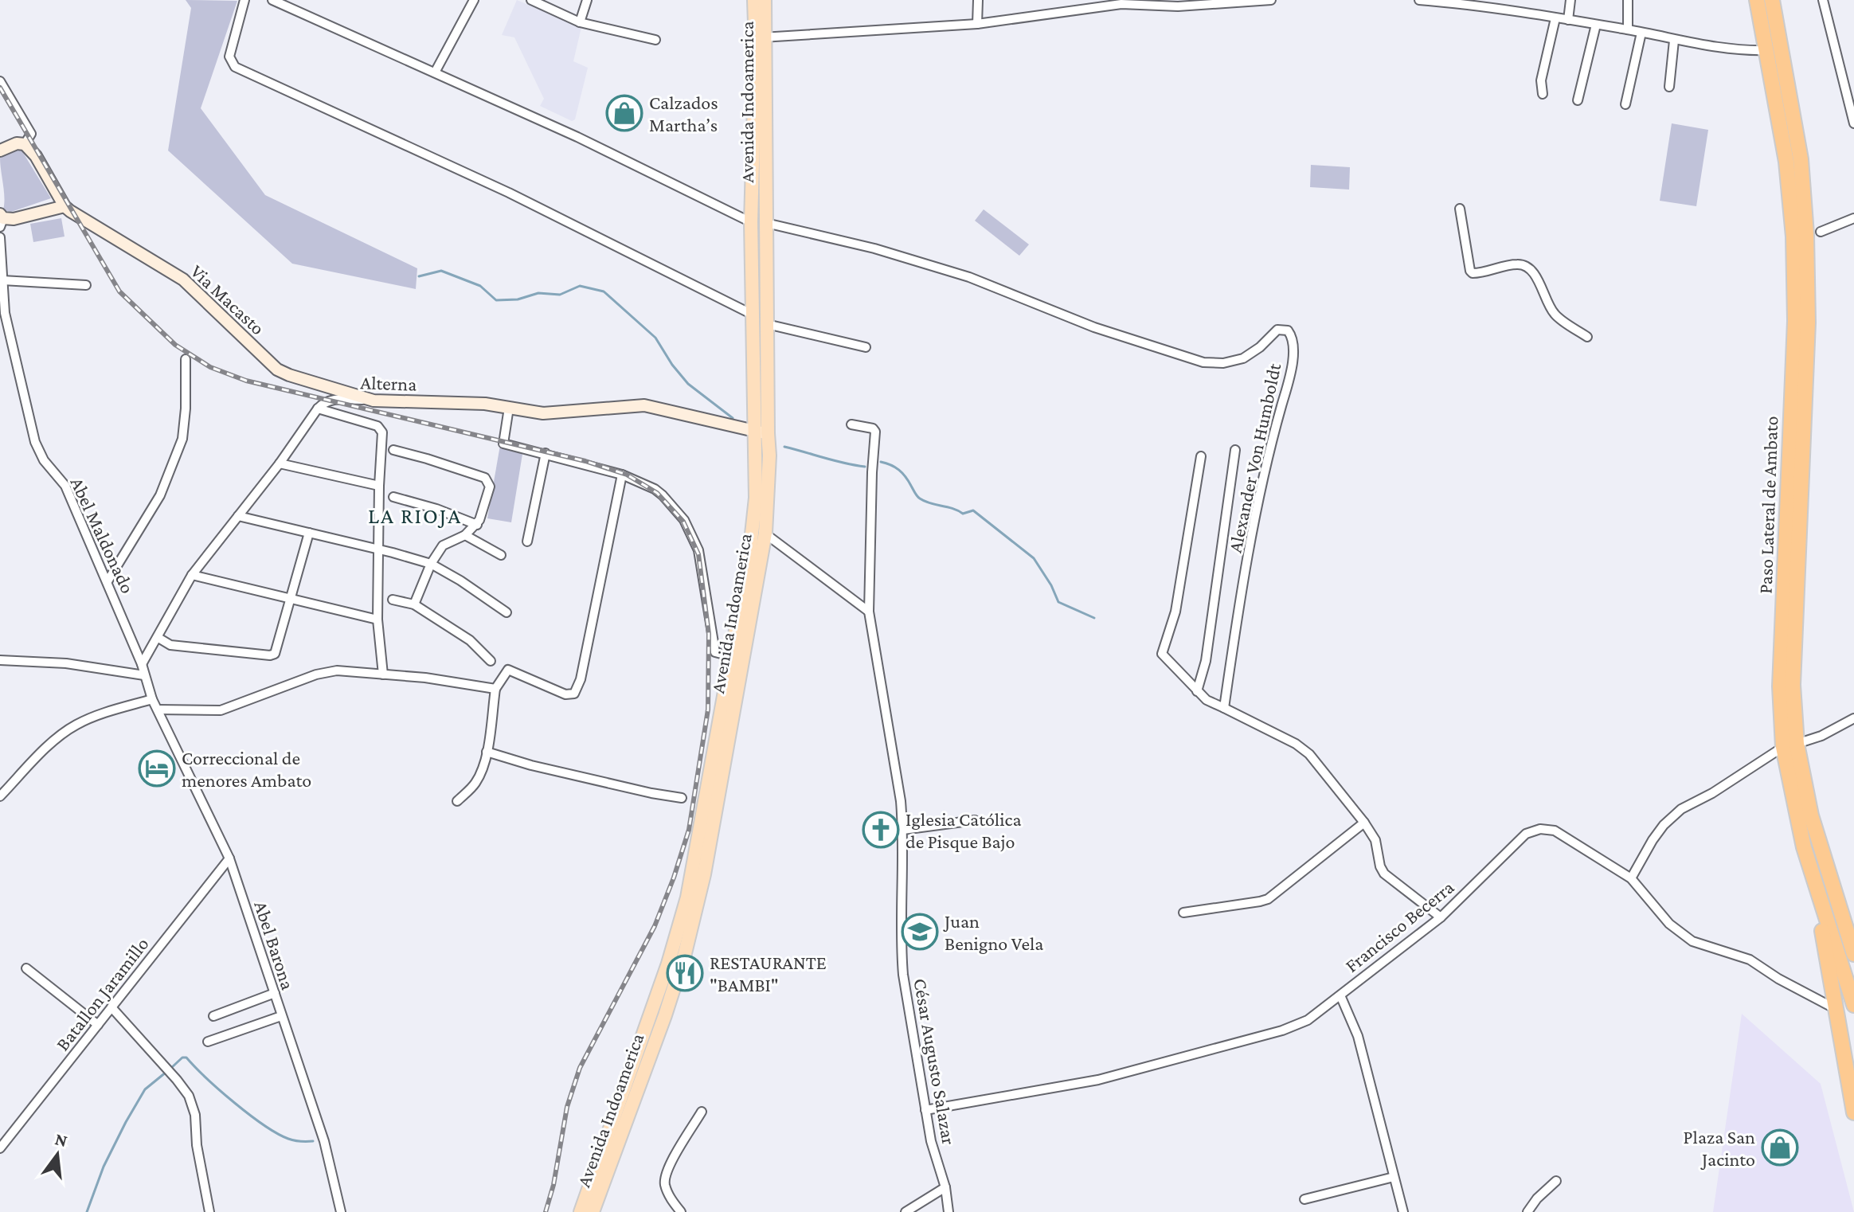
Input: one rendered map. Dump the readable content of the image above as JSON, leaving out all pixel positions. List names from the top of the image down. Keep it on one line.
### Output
{"streets":{"highway":["Paso Lateral de Ambato"],"main road":["Avenida Indoamerica"],"street":["Via Macasto","Alterna","Alexander Von Humboldt","Abel Maldonado","Francisco Becerra","Abel Barona","Batallon Jaramillo","César Augusto Salazar"]},"crossings":[["Avenida Indoamerica","Alterna"],["Avenida Indoamerica","Alexander Von Humboldt"],["Via Macasto","Alterna"],["Abel Maldonado","Abel Barona"],["Francisco Becerra","César Augusto Salazar"],["Abel Barona","Batallon Jaramillo"]],"districts":["LA RIOJA"],"places":{"shop":["Calzados Martha’s","Plaza San Jacinto"],"hotel":["Correccional de menores Ambato"],"church":["Iglesia Católica de Pisque Bajo"],"school or university":["Juan Benigno Vela"],"restaurant":["RESTAURANTE \"BAMBI\""]},"north":"top"}
